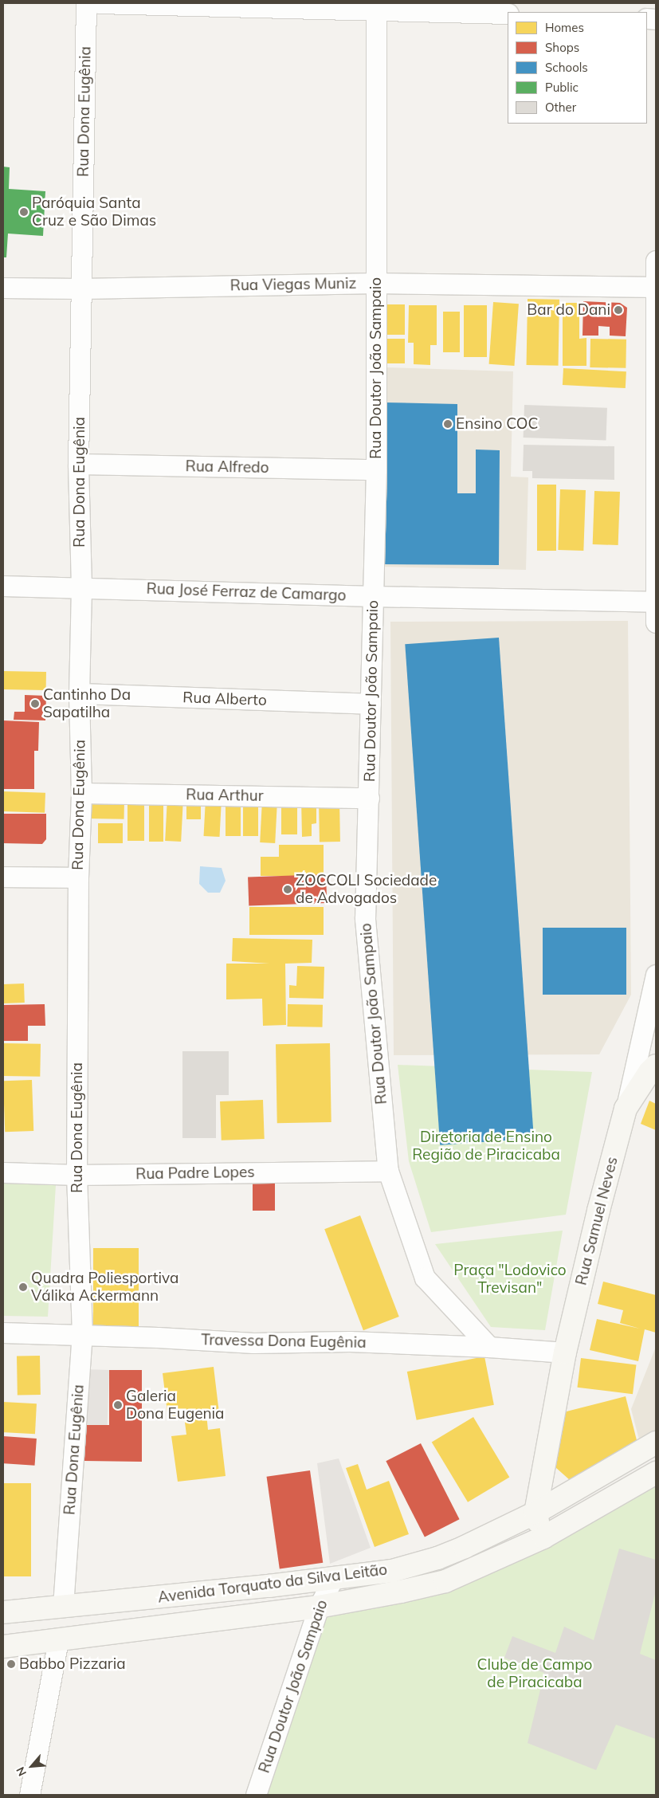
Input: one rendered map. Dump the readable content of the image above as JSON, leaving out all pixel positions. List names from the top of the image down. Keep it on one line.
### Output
{"streets":{"main road":["Rua Samuel Neves","Avenida Torquato da Silva Leitão"],"street":["Rua Dona Eugênia","Rua Viegas Muniz","Rua Doutor João Sampaio","Rua Alfredo","Rua José Ferraz de Camargo","Rua Alberto","Rua Arthur","Rua Padre Lopes","Travessa Dona Eugênia"]},"crossings":[["Rua Dona Eugênia","Rua Viegas Muniz"],["Rua Dona Eugênia","Rua Alfredo"],["Rua Dona Eugênia","Rua José Ferraz de Camargo"],["Rua Dona Eugênia","Rua Alberto"],["Rua Dona Eugênia","Rua Arthur"],["Rua Dona Eugênia","Rua Padre Lopes"],["Rua Dona Eugênia","Travessa Dona Eugênia"],["Rua Dona Eugênia","Avenida Torquato da Silva Leitão"],["Rua Viegas Muniz","Rua Doutor João Sampaio"],["Rua Doutor João Sampaio","Rua Alfredo"],["Rua Doutor João Sampaio","Rua José Ferraz de Camargo"],["Rua Doutor João Sampaio","Rua Alberto"],["Rua Doutor João Sampaio","Rua Arthur"],["Rua Doutor João Sampaio","Rua Padre Lopes"],["Rua Doutor João Sampaio","Travessa Dona Eugênia"],["Rua Doutor João Sampaio","Avenida Torquato da Silva Leitão"],["Rua Samuel Neves","Travessa Dona Eugênia"],["Rua Samuel Neves","Avenida Torquato da Silva Leitão"]],"parks":["Diretoria de Ensino Região de Piracicaba","Praça \"Lodovico Trevisan\"","Clube de Campo de Piracicaba"],"places":["Paróquia Santa Cruz e São Dimas","Bar do Dani","Ensino COC","Cantinho Da Sapatilha","ZOCCOLI Sociedade de Advogados","Quadra Poliesportiva Válika Ackermann","Galeria Dona Eugenia","Babbo Pizzaria"],"legend":["Homes","Shops","Schools","Public","Other"],"north":"bottom left"}
